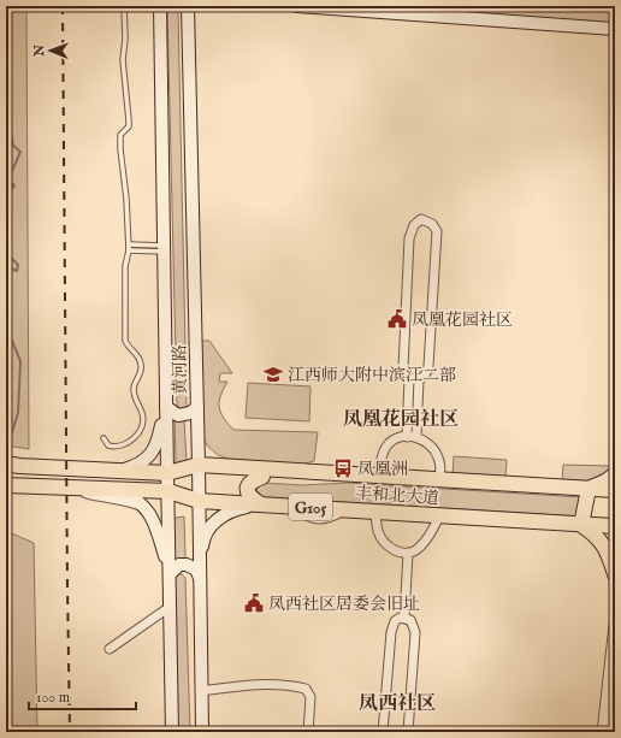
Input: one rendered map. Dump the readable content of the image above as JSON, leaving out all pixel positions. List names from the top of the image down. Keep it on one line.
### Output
{"streets":{"highway":["丰和北大道","G105"],"main road":["黄河路"]},"crossings":[["黄河路","丰和北大道"]],"districts":["凤凰花园社区","凤西社区"],"places":{"public building":["凤凰花园社区","凤西社区居委会旧址"],"school or university":["江西师大附中滨江二部"],"bus stop":["凤凰洲"]},"scale_bar":"100 m","north":"left"}
